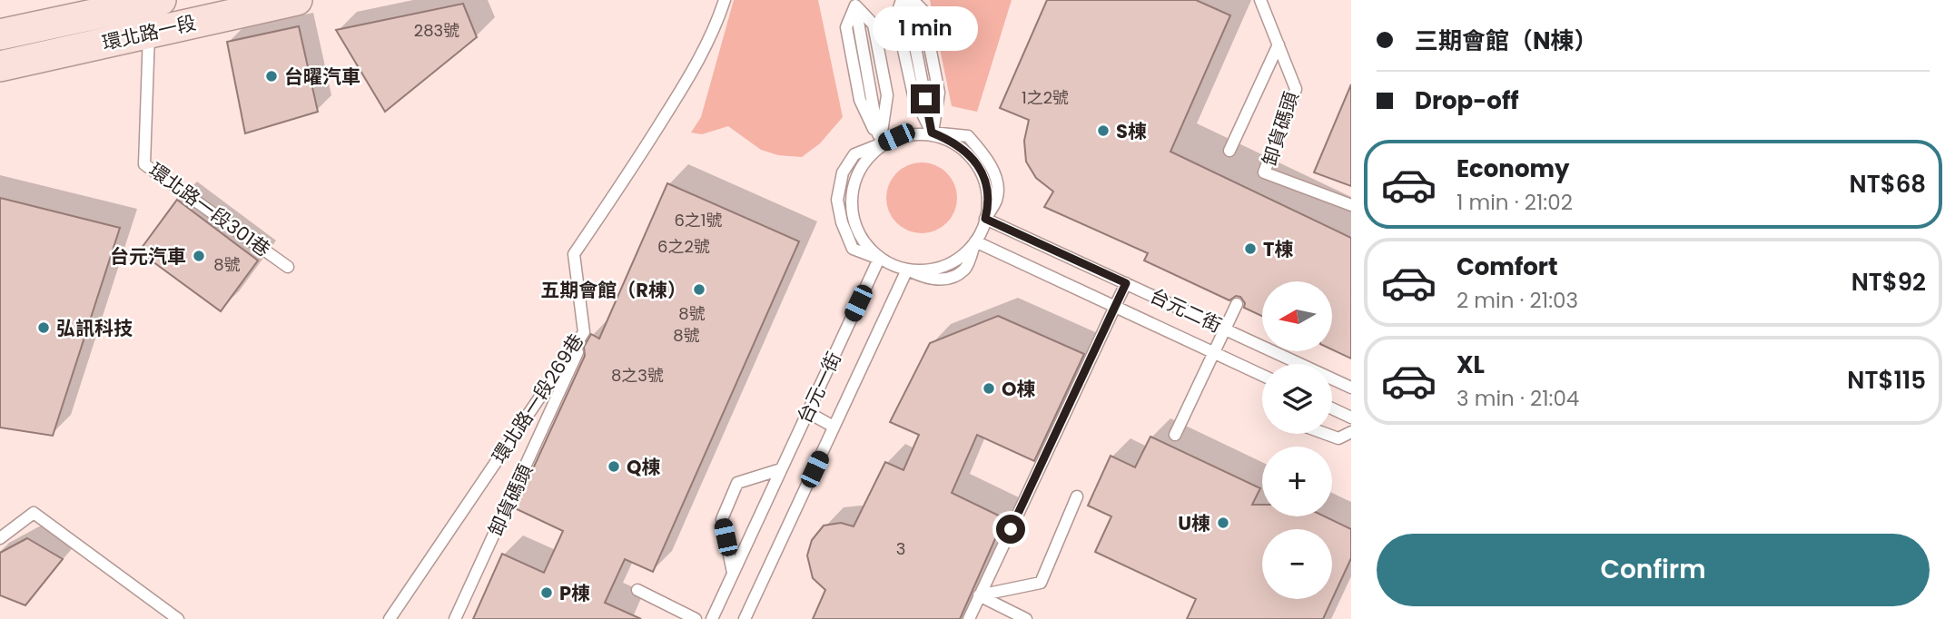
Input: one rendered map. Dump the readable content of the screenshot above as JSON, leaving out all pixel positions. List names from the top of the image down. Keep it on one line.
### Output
{"streets":{"street":["環北路一段"],"lane":["卸貨碼頭","環北路一段301巷","台元二街","台元一街","環北路一段269巷"]},"crossings":[["環北路一段","環北路一段301巷"],["卸貨碼頭","環北路一段269巷"],["台元二街","台元一街"]],"places":["台曜汽車","S棟","T棟","台元汽車","五期會館（R棟）","弘訊科技","O棟","Q棟","U棟","P棟"],"house_numbers":["283號","1之2號","6之1號","6之2號","8號","8號","8號","8之3號","3"],"north":"left","page":{"banner":["三期會館（N棟）","Drop-off"],"bubble":"1 min","list":[{"name":"Economy","note":"1 min · 21:02","value":"NT$68"},{"name":"Comfort","note":"2 min · 21:03","value":"NT$92"},{"name":"XL","note":"3 min · 21:04","value":"NT$115"}],"map_buttons":["+","−"],"buttons":"Confirm"}}
